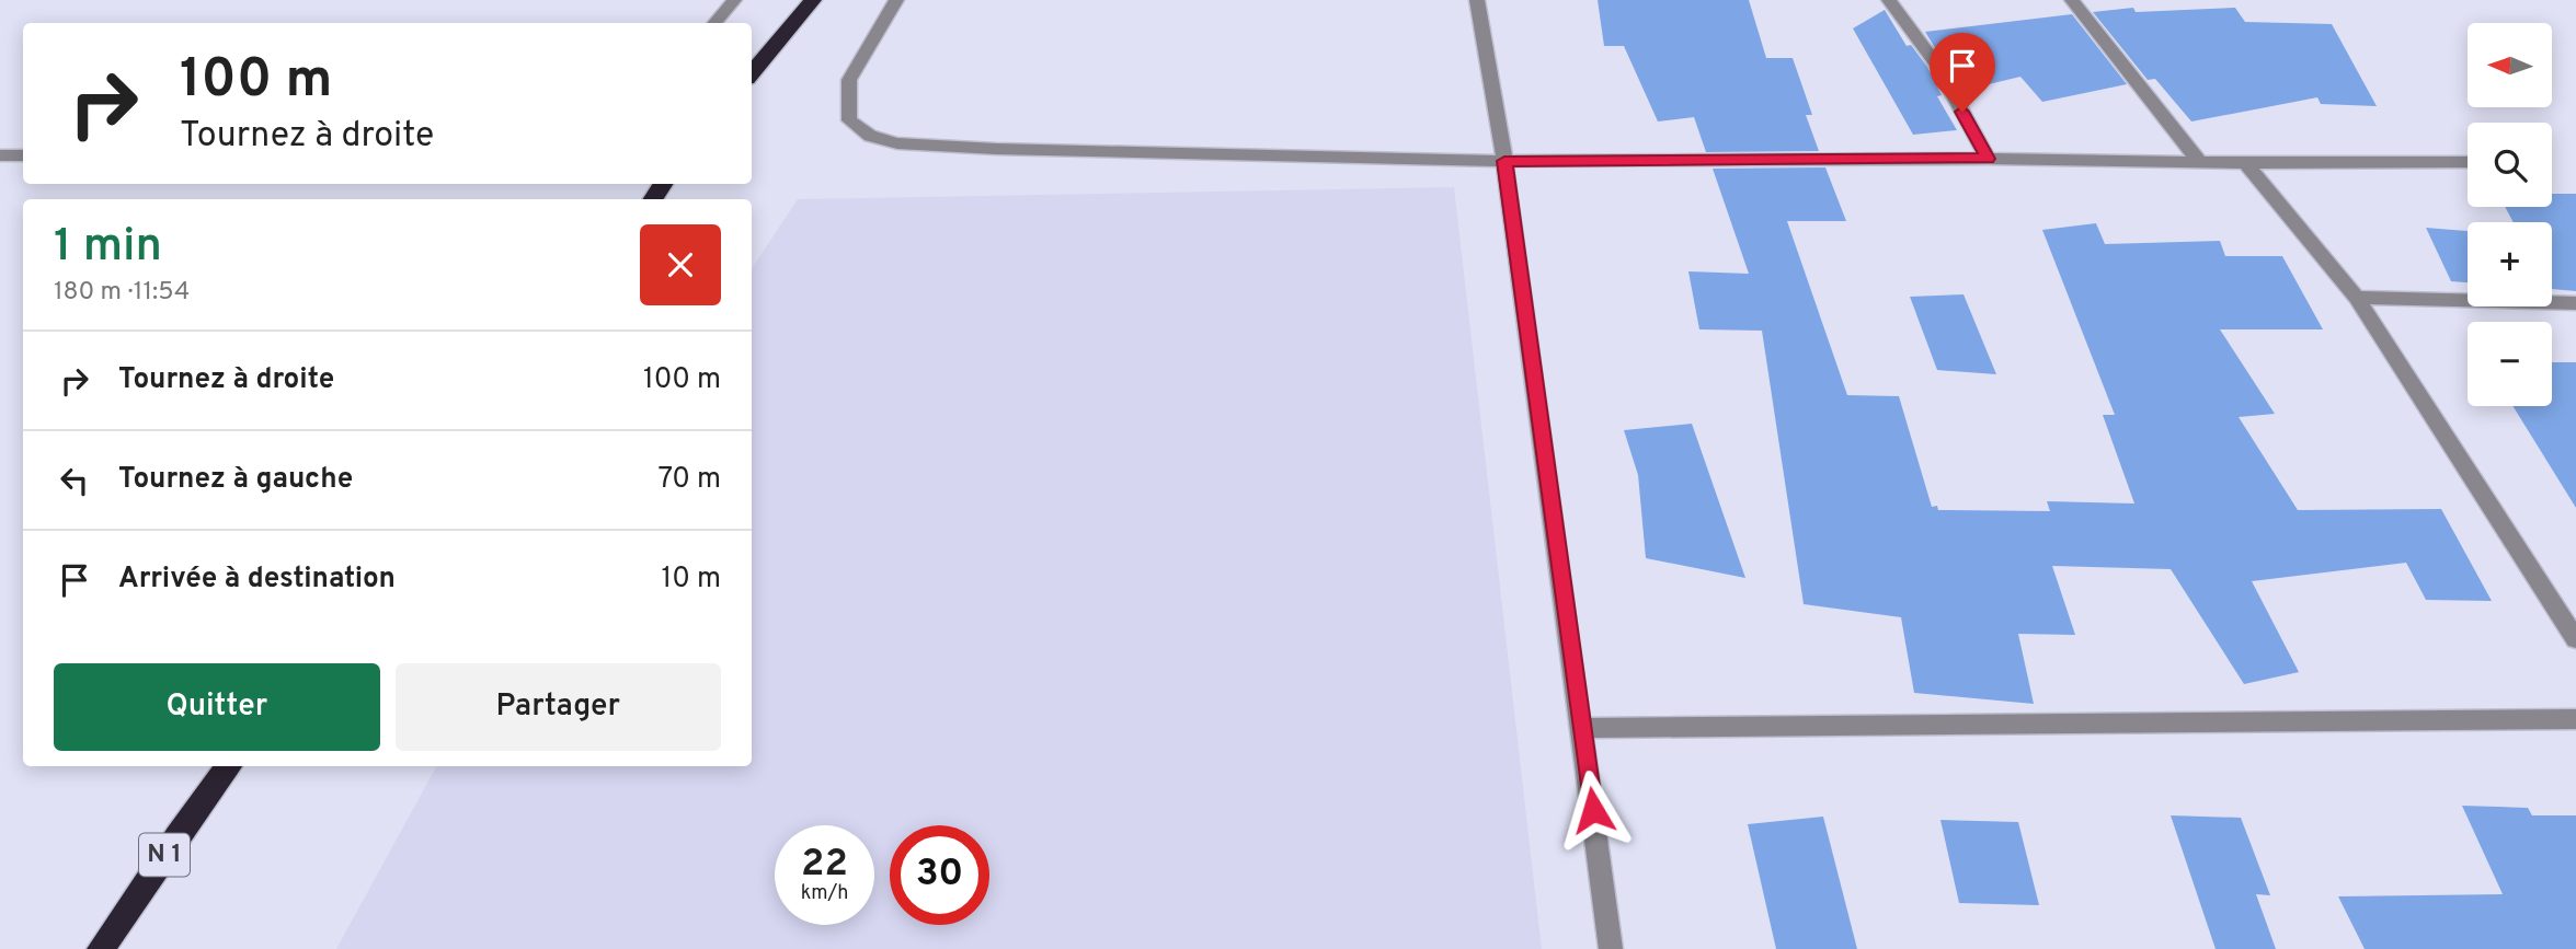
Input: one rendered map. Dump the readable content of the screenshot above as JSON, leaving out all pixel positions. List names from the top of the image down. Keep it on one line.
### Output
{"streets":{"highway":["N 1"]},"north":"left","page":{"map_buttons":["+","−"],"turn":["100 m","Tournez à droite"],"heading":["1 min","180 m · 11:54"],"list":[{"name":"Tournez à droite","value":"100 m"},{"name":"Tournez à gauche","value":"70 m"},{"name":"Arrivée à destination","value":"10 m"}],"buttons":["Quitter","Partager"],"speed":"22 km/h","limit":"30"}}
